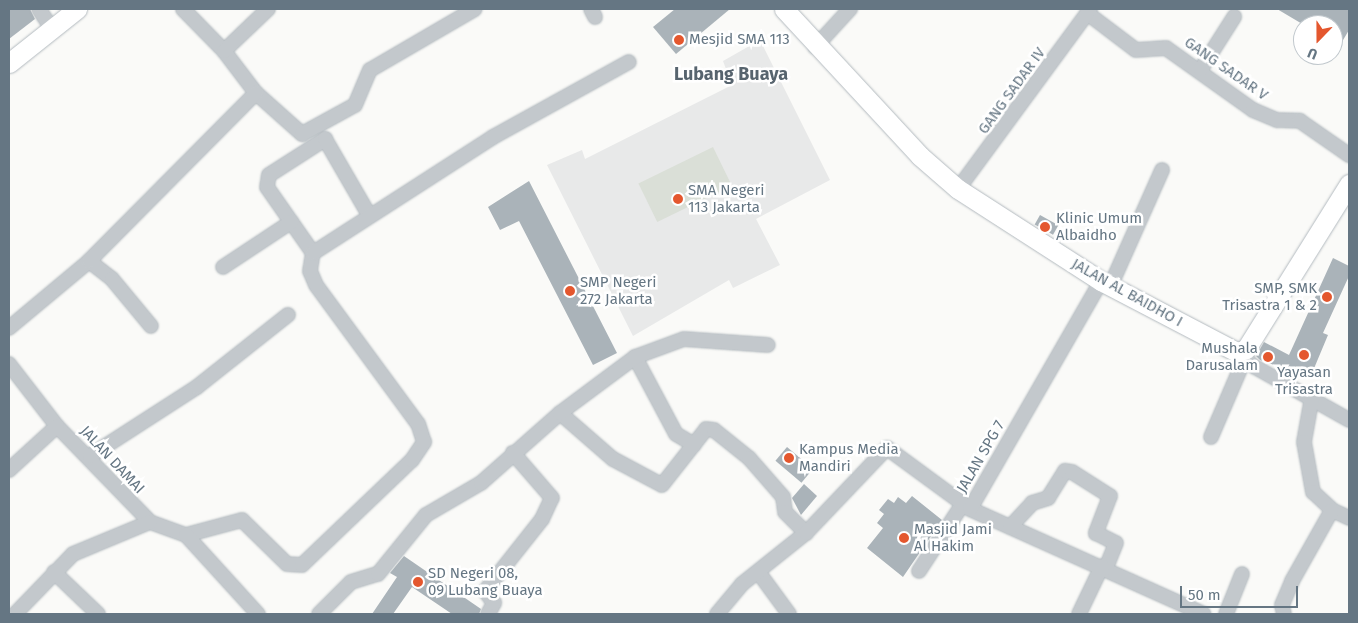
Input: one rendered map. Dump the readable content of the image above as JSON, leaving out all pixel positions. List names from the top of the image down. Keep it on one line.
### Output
{"streets":{"street":["GANG SADAR V","GANG SADAR IV","JALAN AL BAIDHO I","JALAN SPG 7","JALAN DAMAI"]},"crossings":[["GANG SADAR V","GANG SADAR IV"],["GANG SADAR IV","JALAN AL BAIDHO I"],["JALAN AL BAIDHO I","JALAN SPG 7"]],"districts":["Lubang Buaya"],"places":["Mesjid SMA 113","SMA Negeri 113 Jakarta","Klinic Umum Albaidho","SMP Negeri 272 Jakarta","SMP, SMK Trisastra 1 & 2","Yayasan Trisastra","Mushala Darusalam","Kampus Media Mandiri","Masjid Jami Al Hakim","SD Negeri 08, 09 Lubang Buaya"],"scale_bar":"50 m","north":"bottom"}
